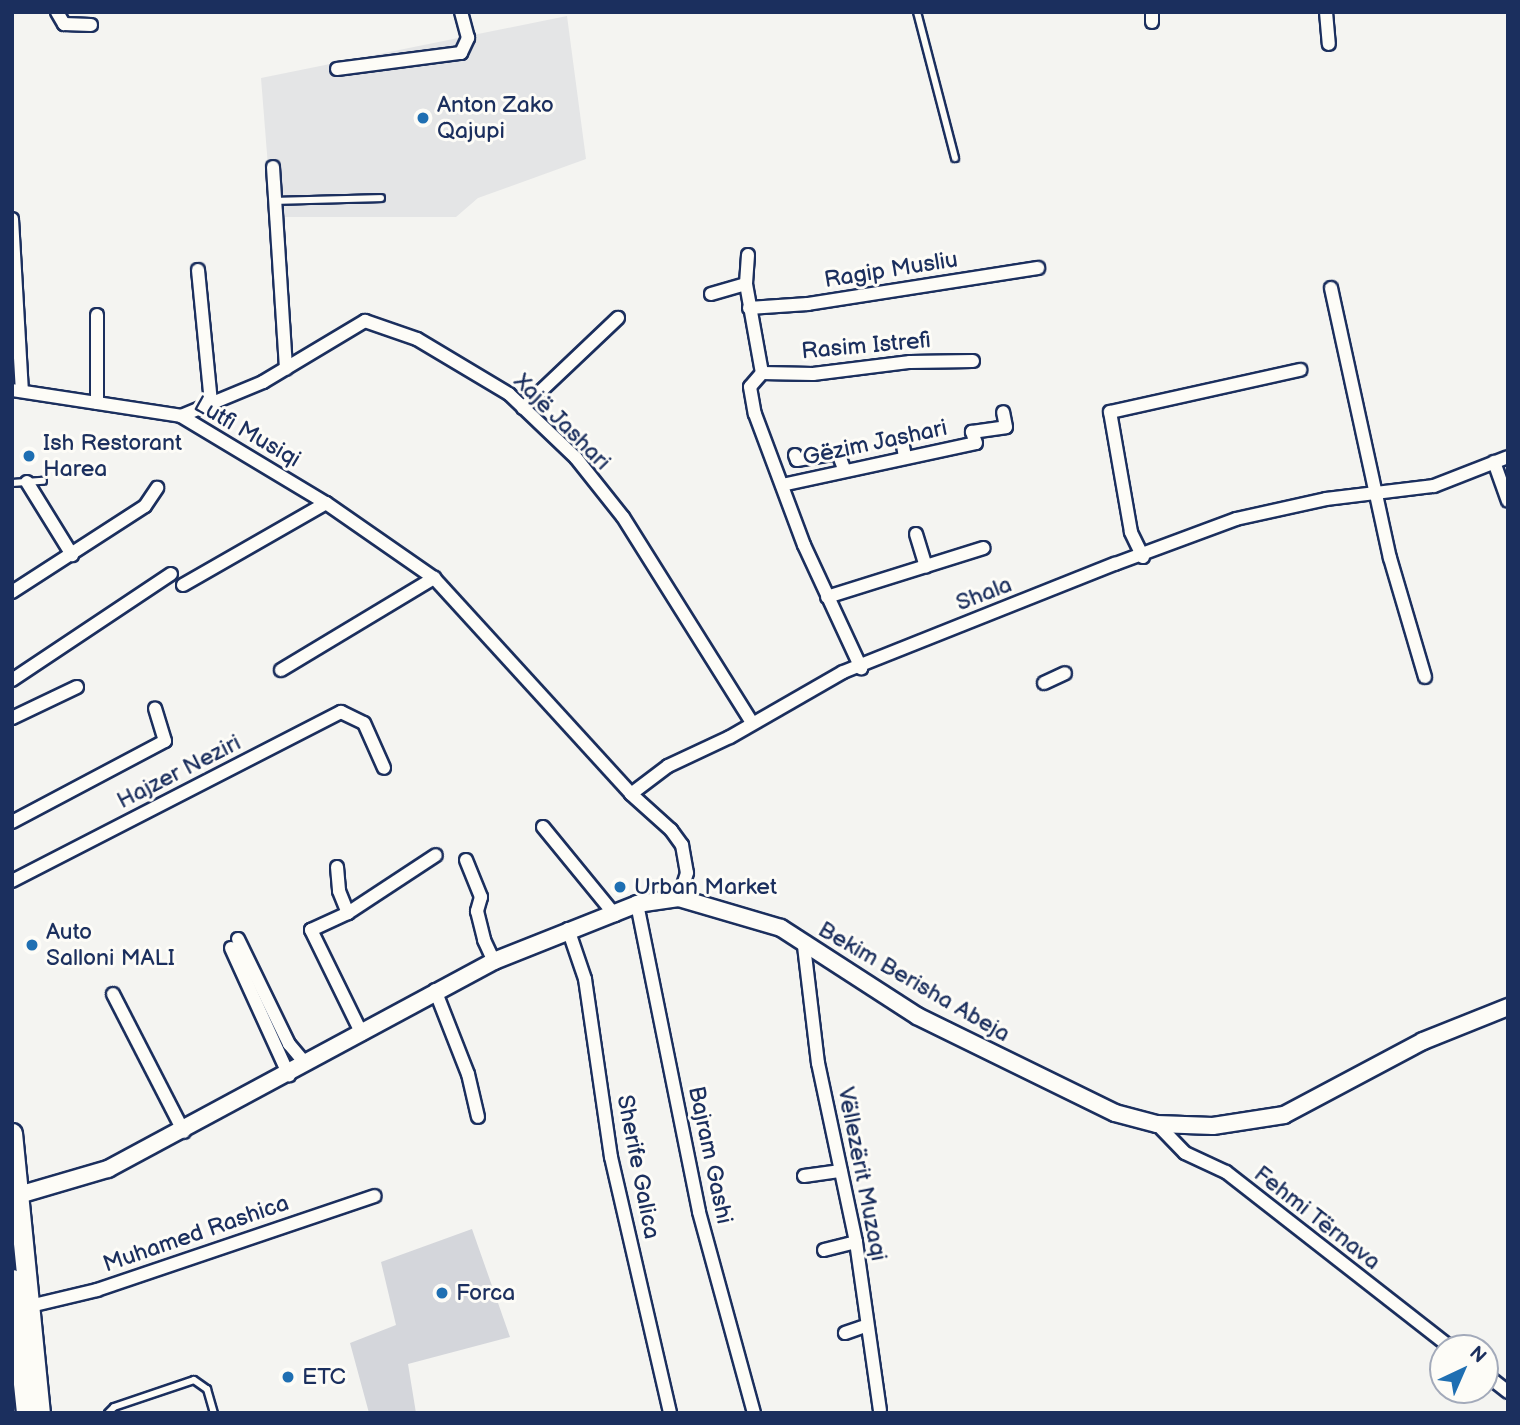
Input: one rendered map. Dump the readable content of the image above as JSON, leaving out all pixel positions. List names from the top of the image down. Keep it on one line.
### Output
{"streets":{"street":["Ragip Musliu","Rasim Istrefi","Xajë Jashari","Lutfi Musiqi","Gëzim Jashari","Shala","Hajzer Neziri","Bekim Berisha Abeja","Bajram Gashi","Sherife Galica","Vëllezërit Muzaqi","Fehmi Tërnava","Muhamed Rashica"]},"crossings":[["Ragip Musliu","Gëzim Jashari"],["Rasim Istrefi","Gëzim Jashari"],["Xajë Jashari","Lutfi Musiqi"],["Xajë Jashari","Shala"],["Lutfi Musiqi","Shala"],["Lutfi Musiqi","Bekim Berisha Abeja"],["Gëzim Jashari","Shala"],["Bekim Berisha Abeja","Bajram Gashi"],["Bekim Berisha Abeja","Sherife Galica"],["Bekim Berisha Abeja","Vëllezërit Muzaqi"],["Bekim Berisha Abeja","Fehmi Tërnava"]],"places":["Anton Zako Qajupi","Ish Restorant Harea","Urban Market","Auto Salloni MALI","Forca","ETC"],"north":"top right"}
